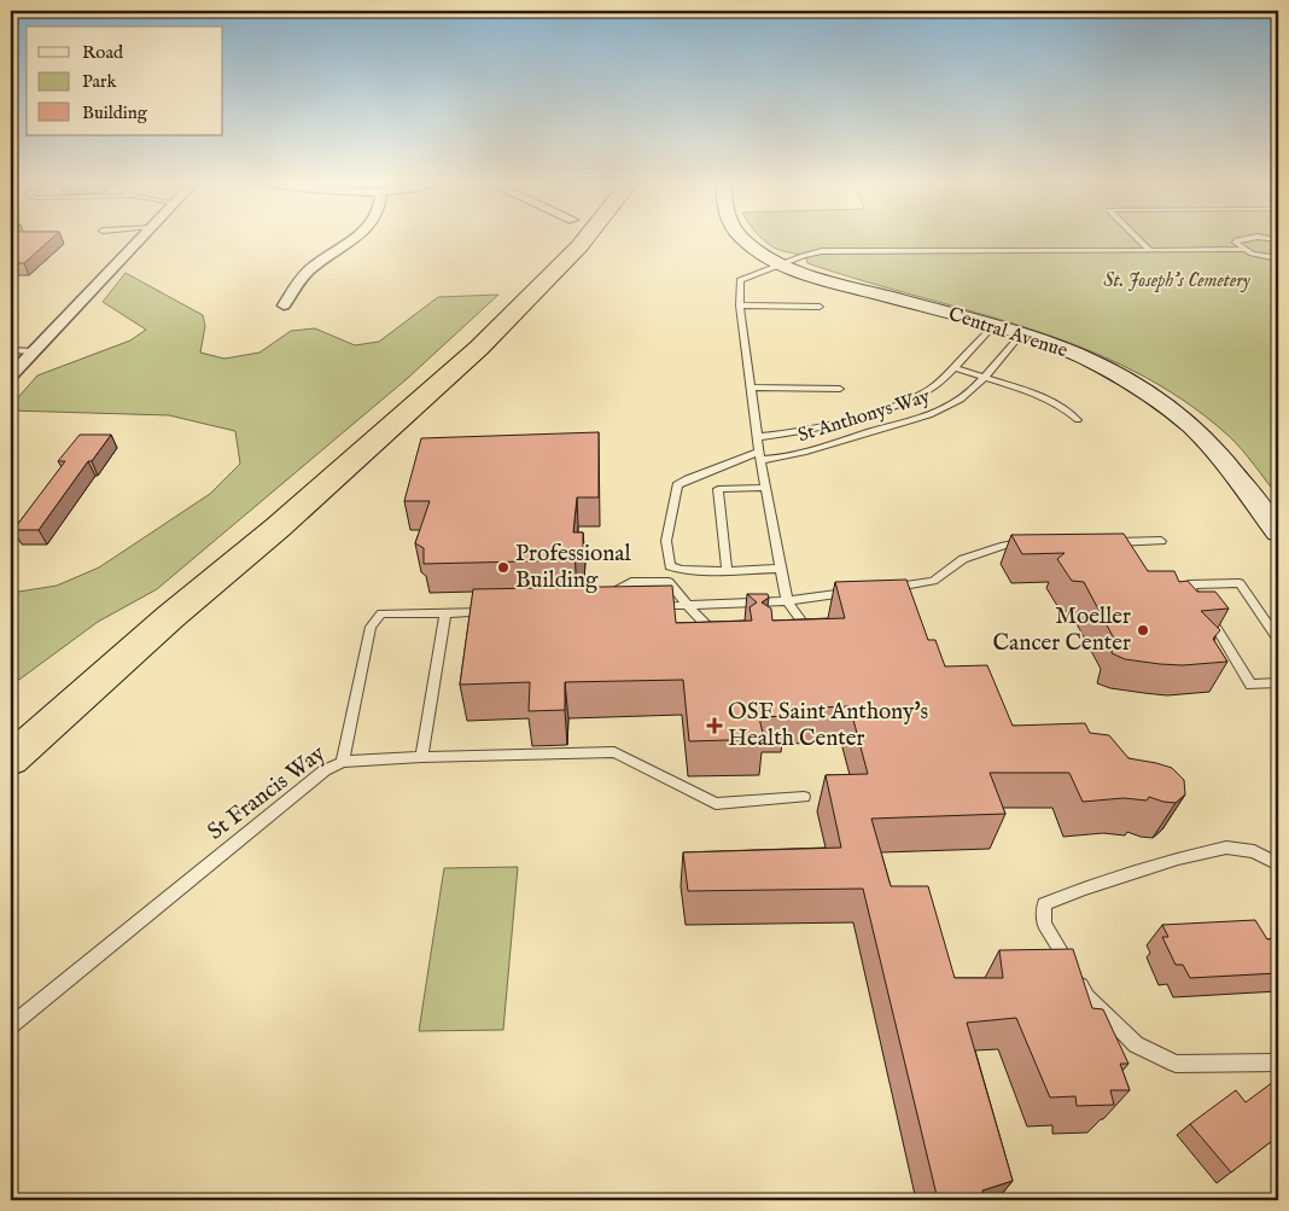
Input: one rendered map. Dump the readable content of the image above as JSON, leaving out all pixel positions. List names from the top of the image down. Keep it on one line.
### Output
{"streets":{"street":["Central Avenue"],"lane":["St Anthonys Way","St Francis Way"]},"crossings":[["Central Avenue","St Anthonys Way"]],"parks":["St. Joseph's Cemetery"],"places":{"other":["Professional Building","Moeller Cancer Center"],"health":["OSF Saint Anthony's Health Center"]},"legend":["Road","Park","Building"]}
